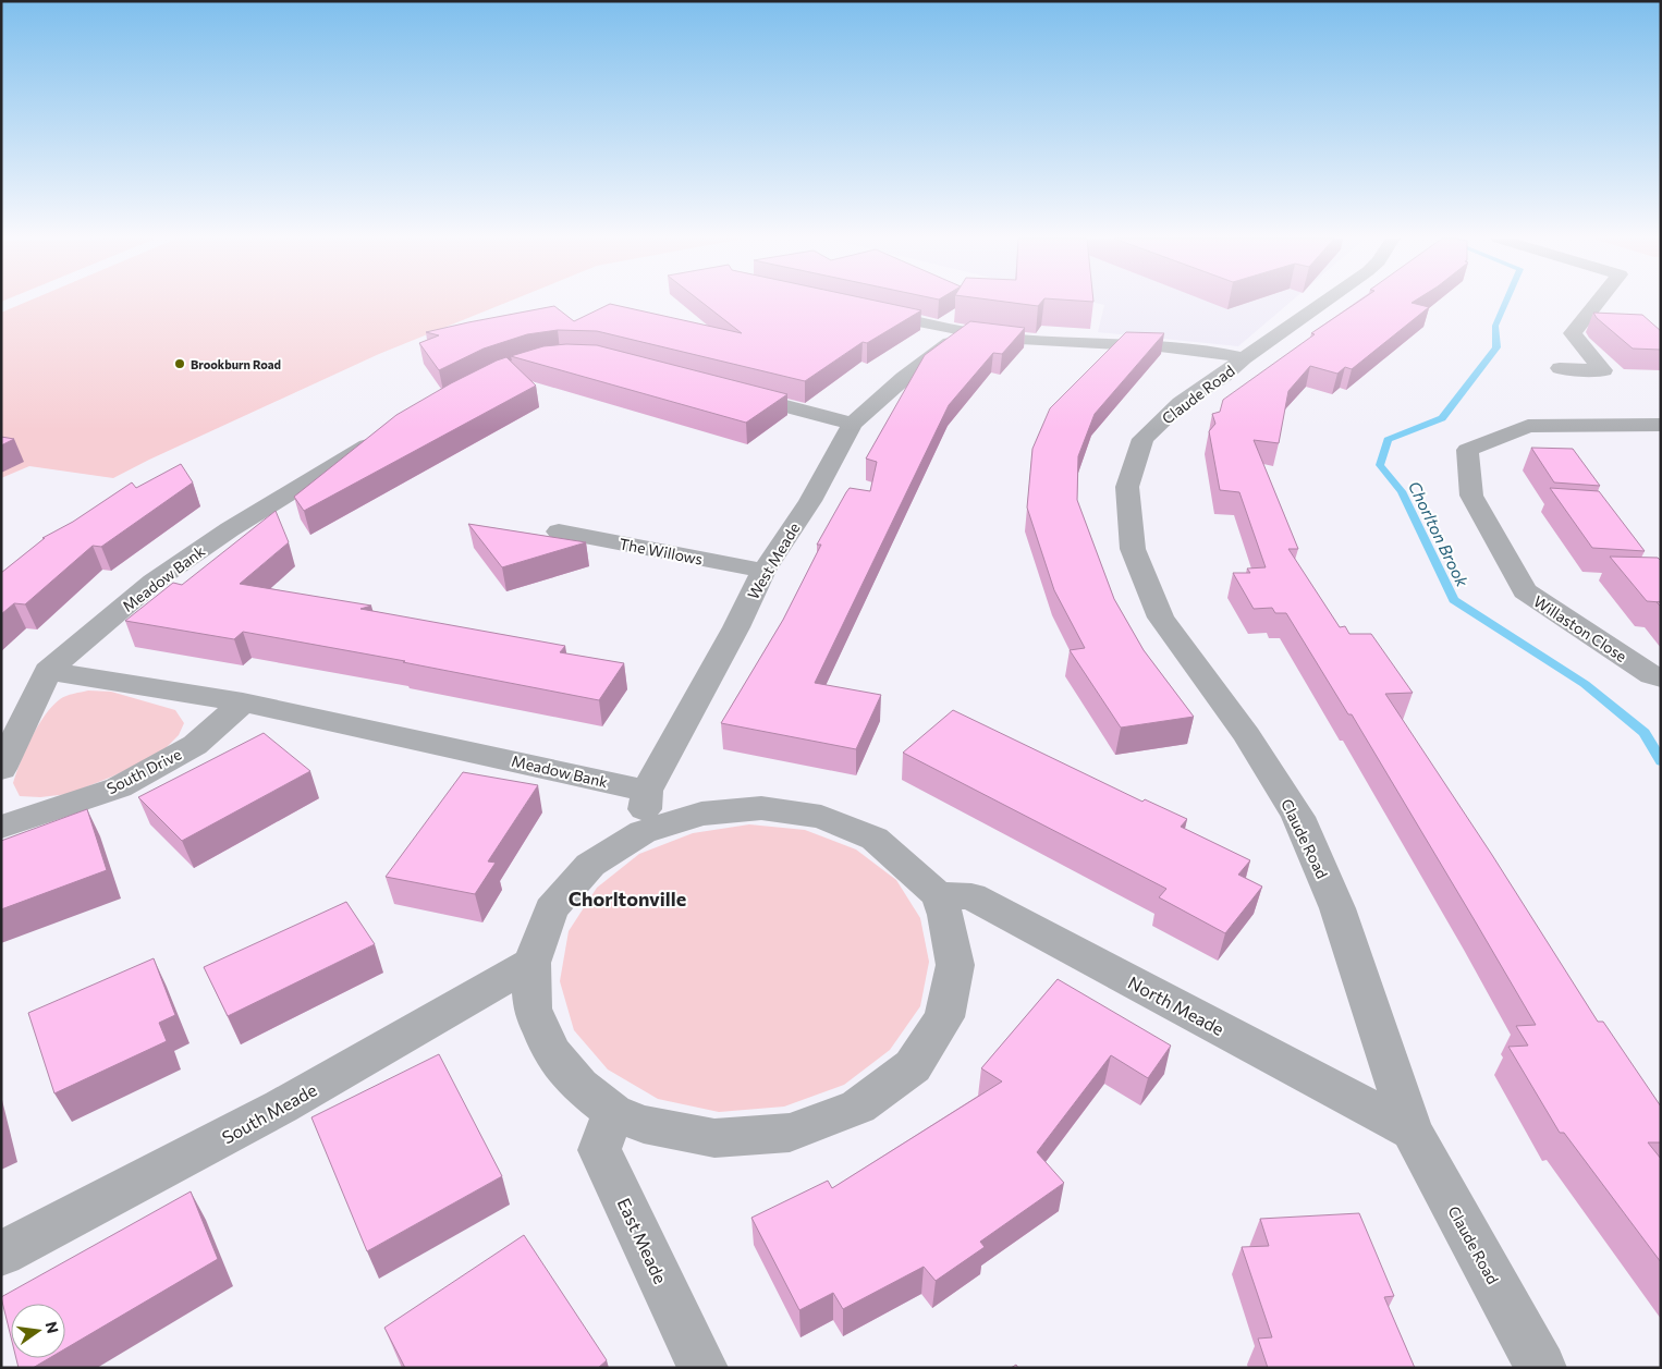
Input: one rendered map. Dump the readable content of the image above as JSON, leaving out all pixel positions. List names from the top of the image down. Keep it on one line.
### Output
{"streets":{"street":["Claude Road","The Willows","West Meade","Meadow Bank","Willaston Close","South Drive","North Meade","South Meade","East Meade"]},"crossings":[["Claude Road","North Meade"],["The Willows","West Meade"],["West Meade","Meadow Bank"],["Meadow Bank","South Drive"]],"districts":["Chorltonville"],"water":["Chorlton Brook"],"places":["Brookburn Road"],"north":"right"}
